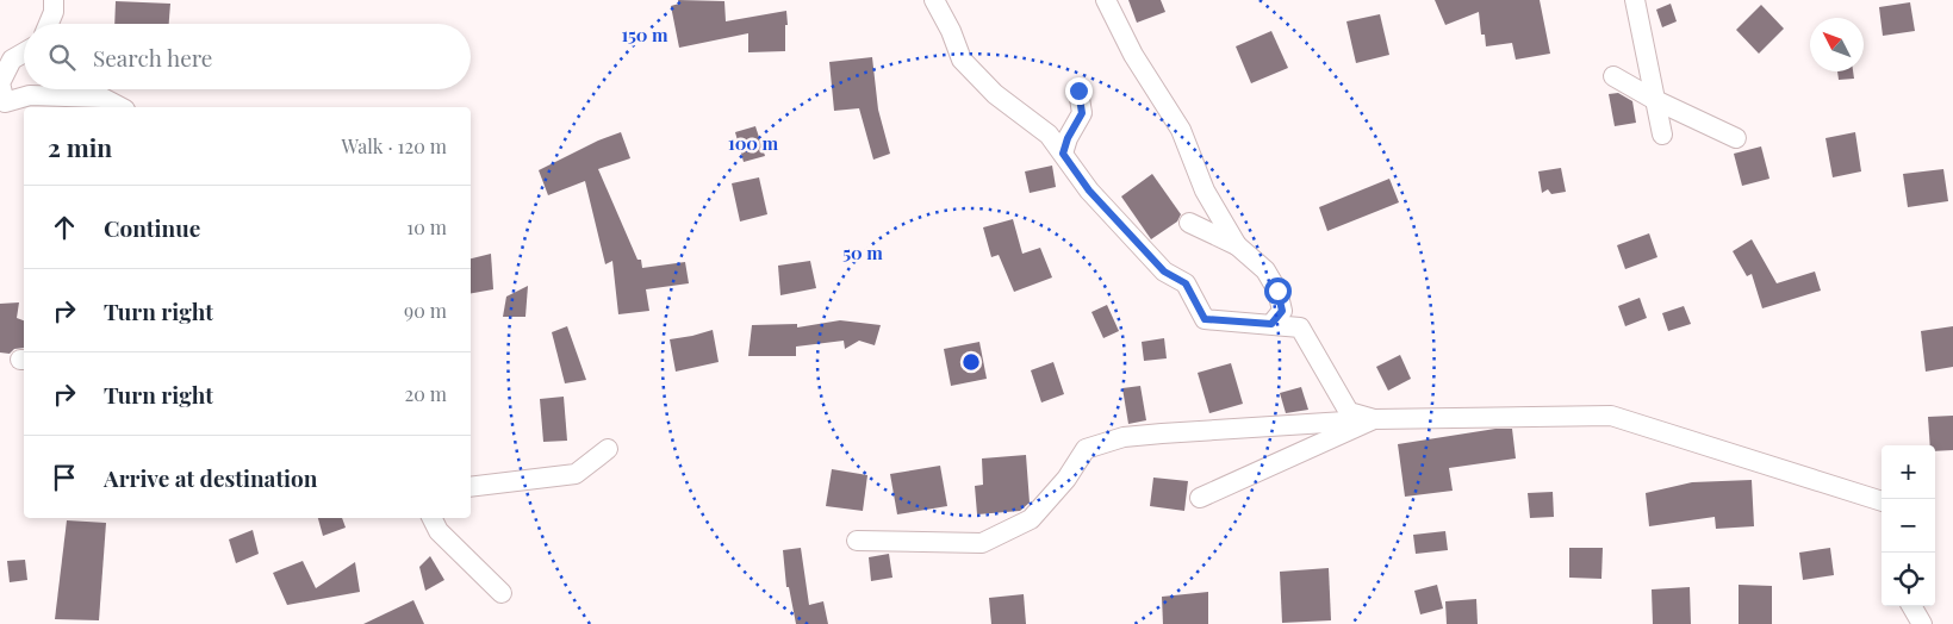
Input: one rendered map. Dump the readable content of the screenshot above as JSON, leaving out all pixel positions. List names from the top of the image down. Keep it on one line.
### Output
{"north":"top left","page":{"search":"Search here","heading":["2 min","Walk · 120 m"],"list":[["Continue","10 m"],["Turn right","90 m"],["Turn right","20 m"],"Arrive at destination"],"map_buttons":["+","−"]},"rings":["150 m","100 m","50 m"]}
